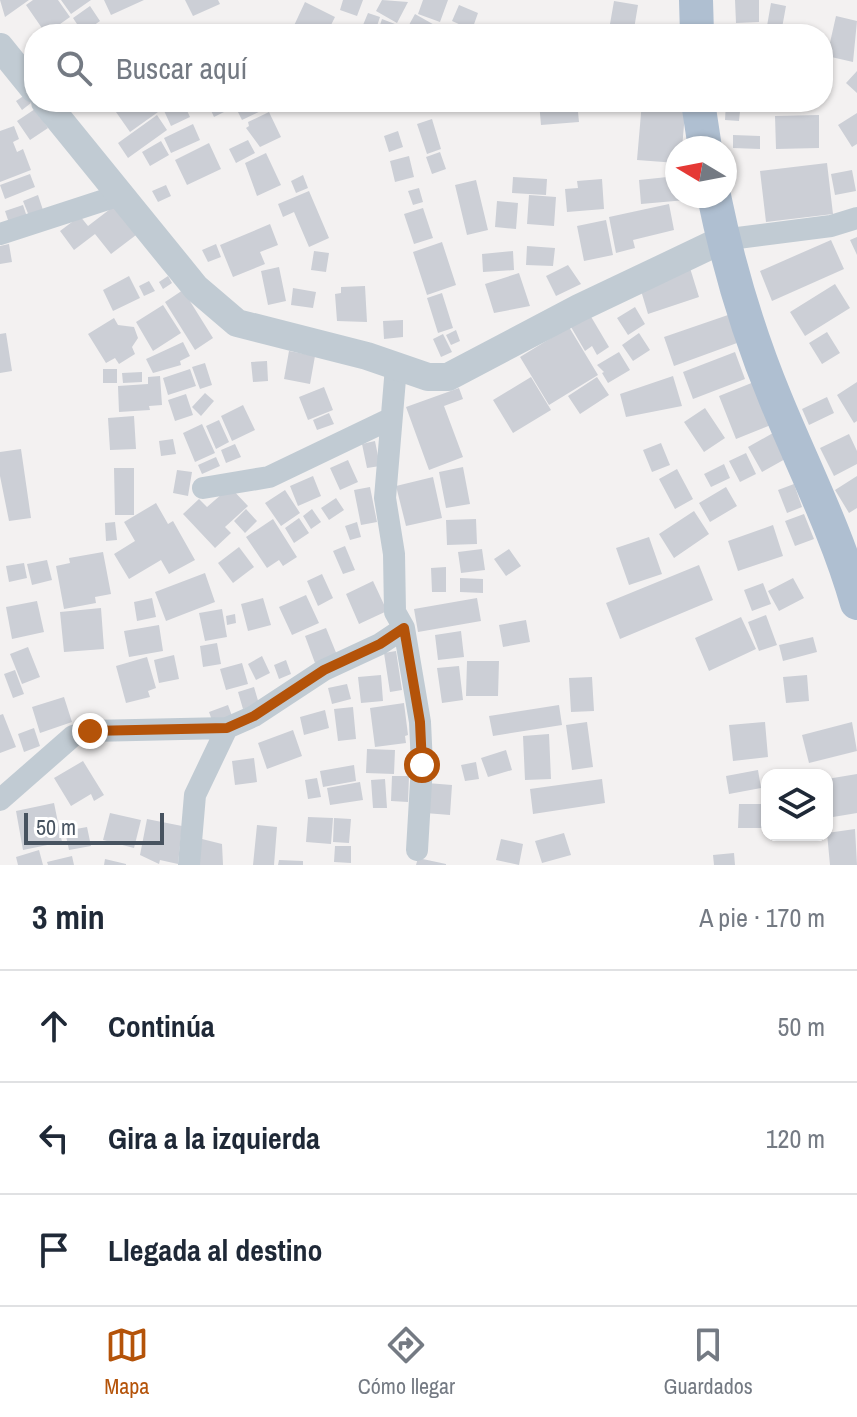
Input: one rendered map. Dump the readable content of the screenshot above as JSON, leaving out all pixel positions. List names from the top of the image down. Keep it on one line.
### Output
{"scale_bar":"50 m","north":"left","page":{"search":"Buscar aquí","scale":"50 m","heading":["3 min","A pie · 170 m"],"list":[["Continúa","50 m"],["Gira a la izquierda","120 m"],"Llegada al destino"],"nav":["Mapa","Cómo llegar","Guardados"]}}
